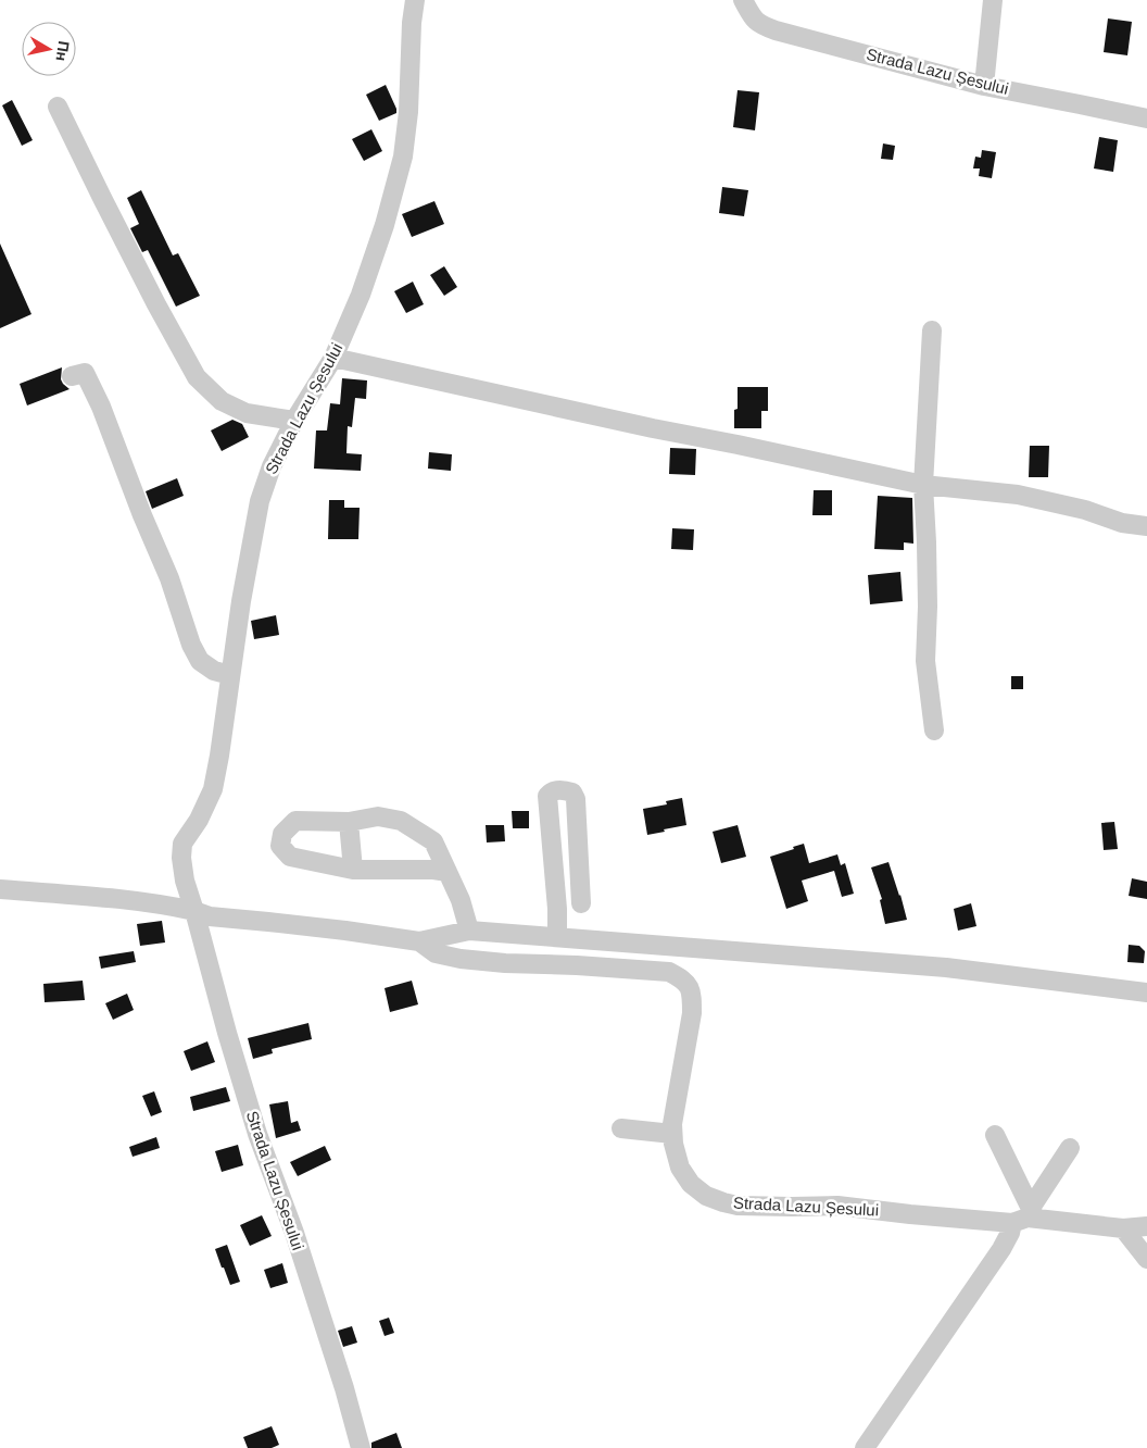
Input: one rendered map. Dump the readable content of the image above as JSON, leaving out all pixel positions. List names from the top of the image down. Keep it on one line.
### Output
{"streets":{"street":["Strada Lazu Șesului"]},"north":"right"}
